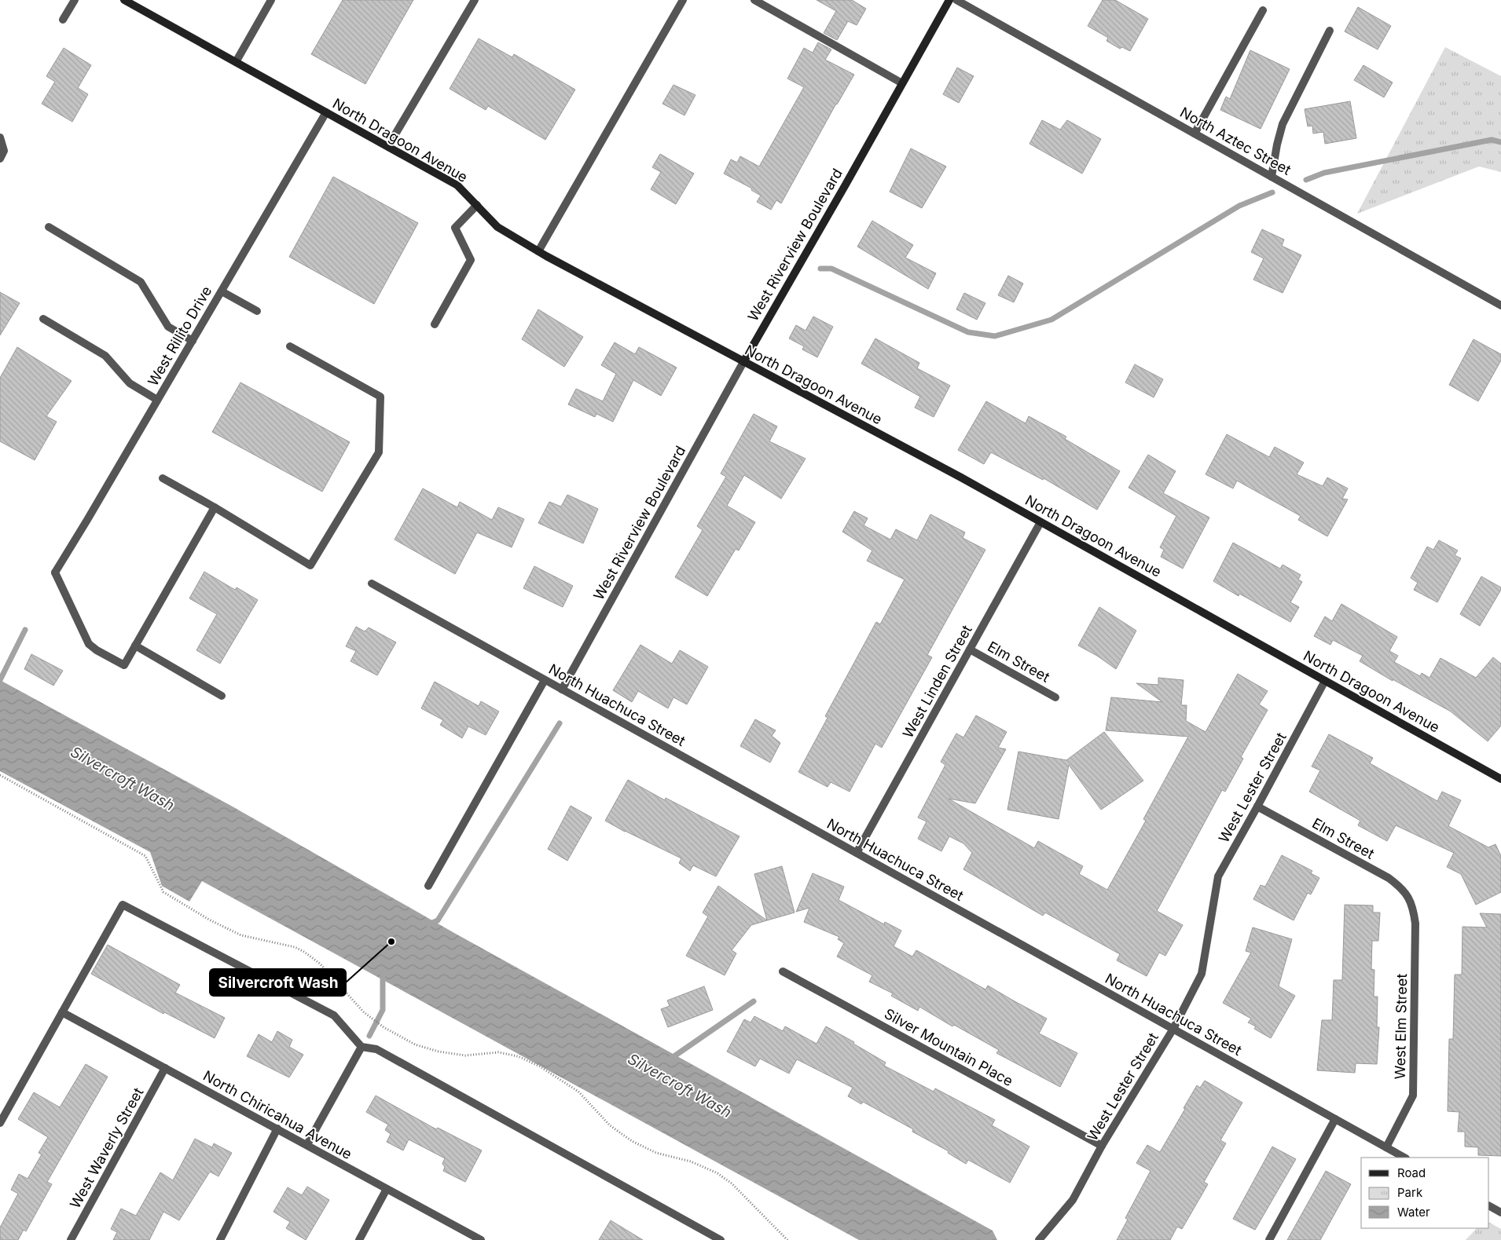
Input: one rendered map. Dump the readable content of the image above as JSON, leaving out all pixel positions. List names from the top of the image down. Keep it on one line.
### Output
{"streets":{"street":["North Dragoon Avenue","North Aztec Street","West Riverview Boulevard","West Rillito Drive","Elm Street","West Linden Street","North Huachuca Street","West Lester Street","West Elm Street","Silver Mountain Place","North Chiricahua Avenue","West Waverly Street"]},"crossings":[["North Dragoon Avenue","West Riverview Boulevard"],["North Dragoon Avenue","West Rillito Drive"],["North Dragoon Avenue","West Linden Street"],["North Dragoon Avenue","West Lester Street"],["West Riverview Boulevard","North Huachuca Street"],["Elm Street","West Linden Street"],["Elm Street","West Lester Street"],["Elm Street","West Elm Street"],["West Linden Street","North Huachuca Street"],["North Huachuca Street","West Lester Street"],["North Huachuca Street","West Elm Street"],["West Lester Street","Silver Mountain Place"],["North Chiricahua Avenue","West Waverly Street"]],"water":["Silvercroft Wash"],"places":["Silvercroft Wash"],"legend":["Road","Park","Water"]}
